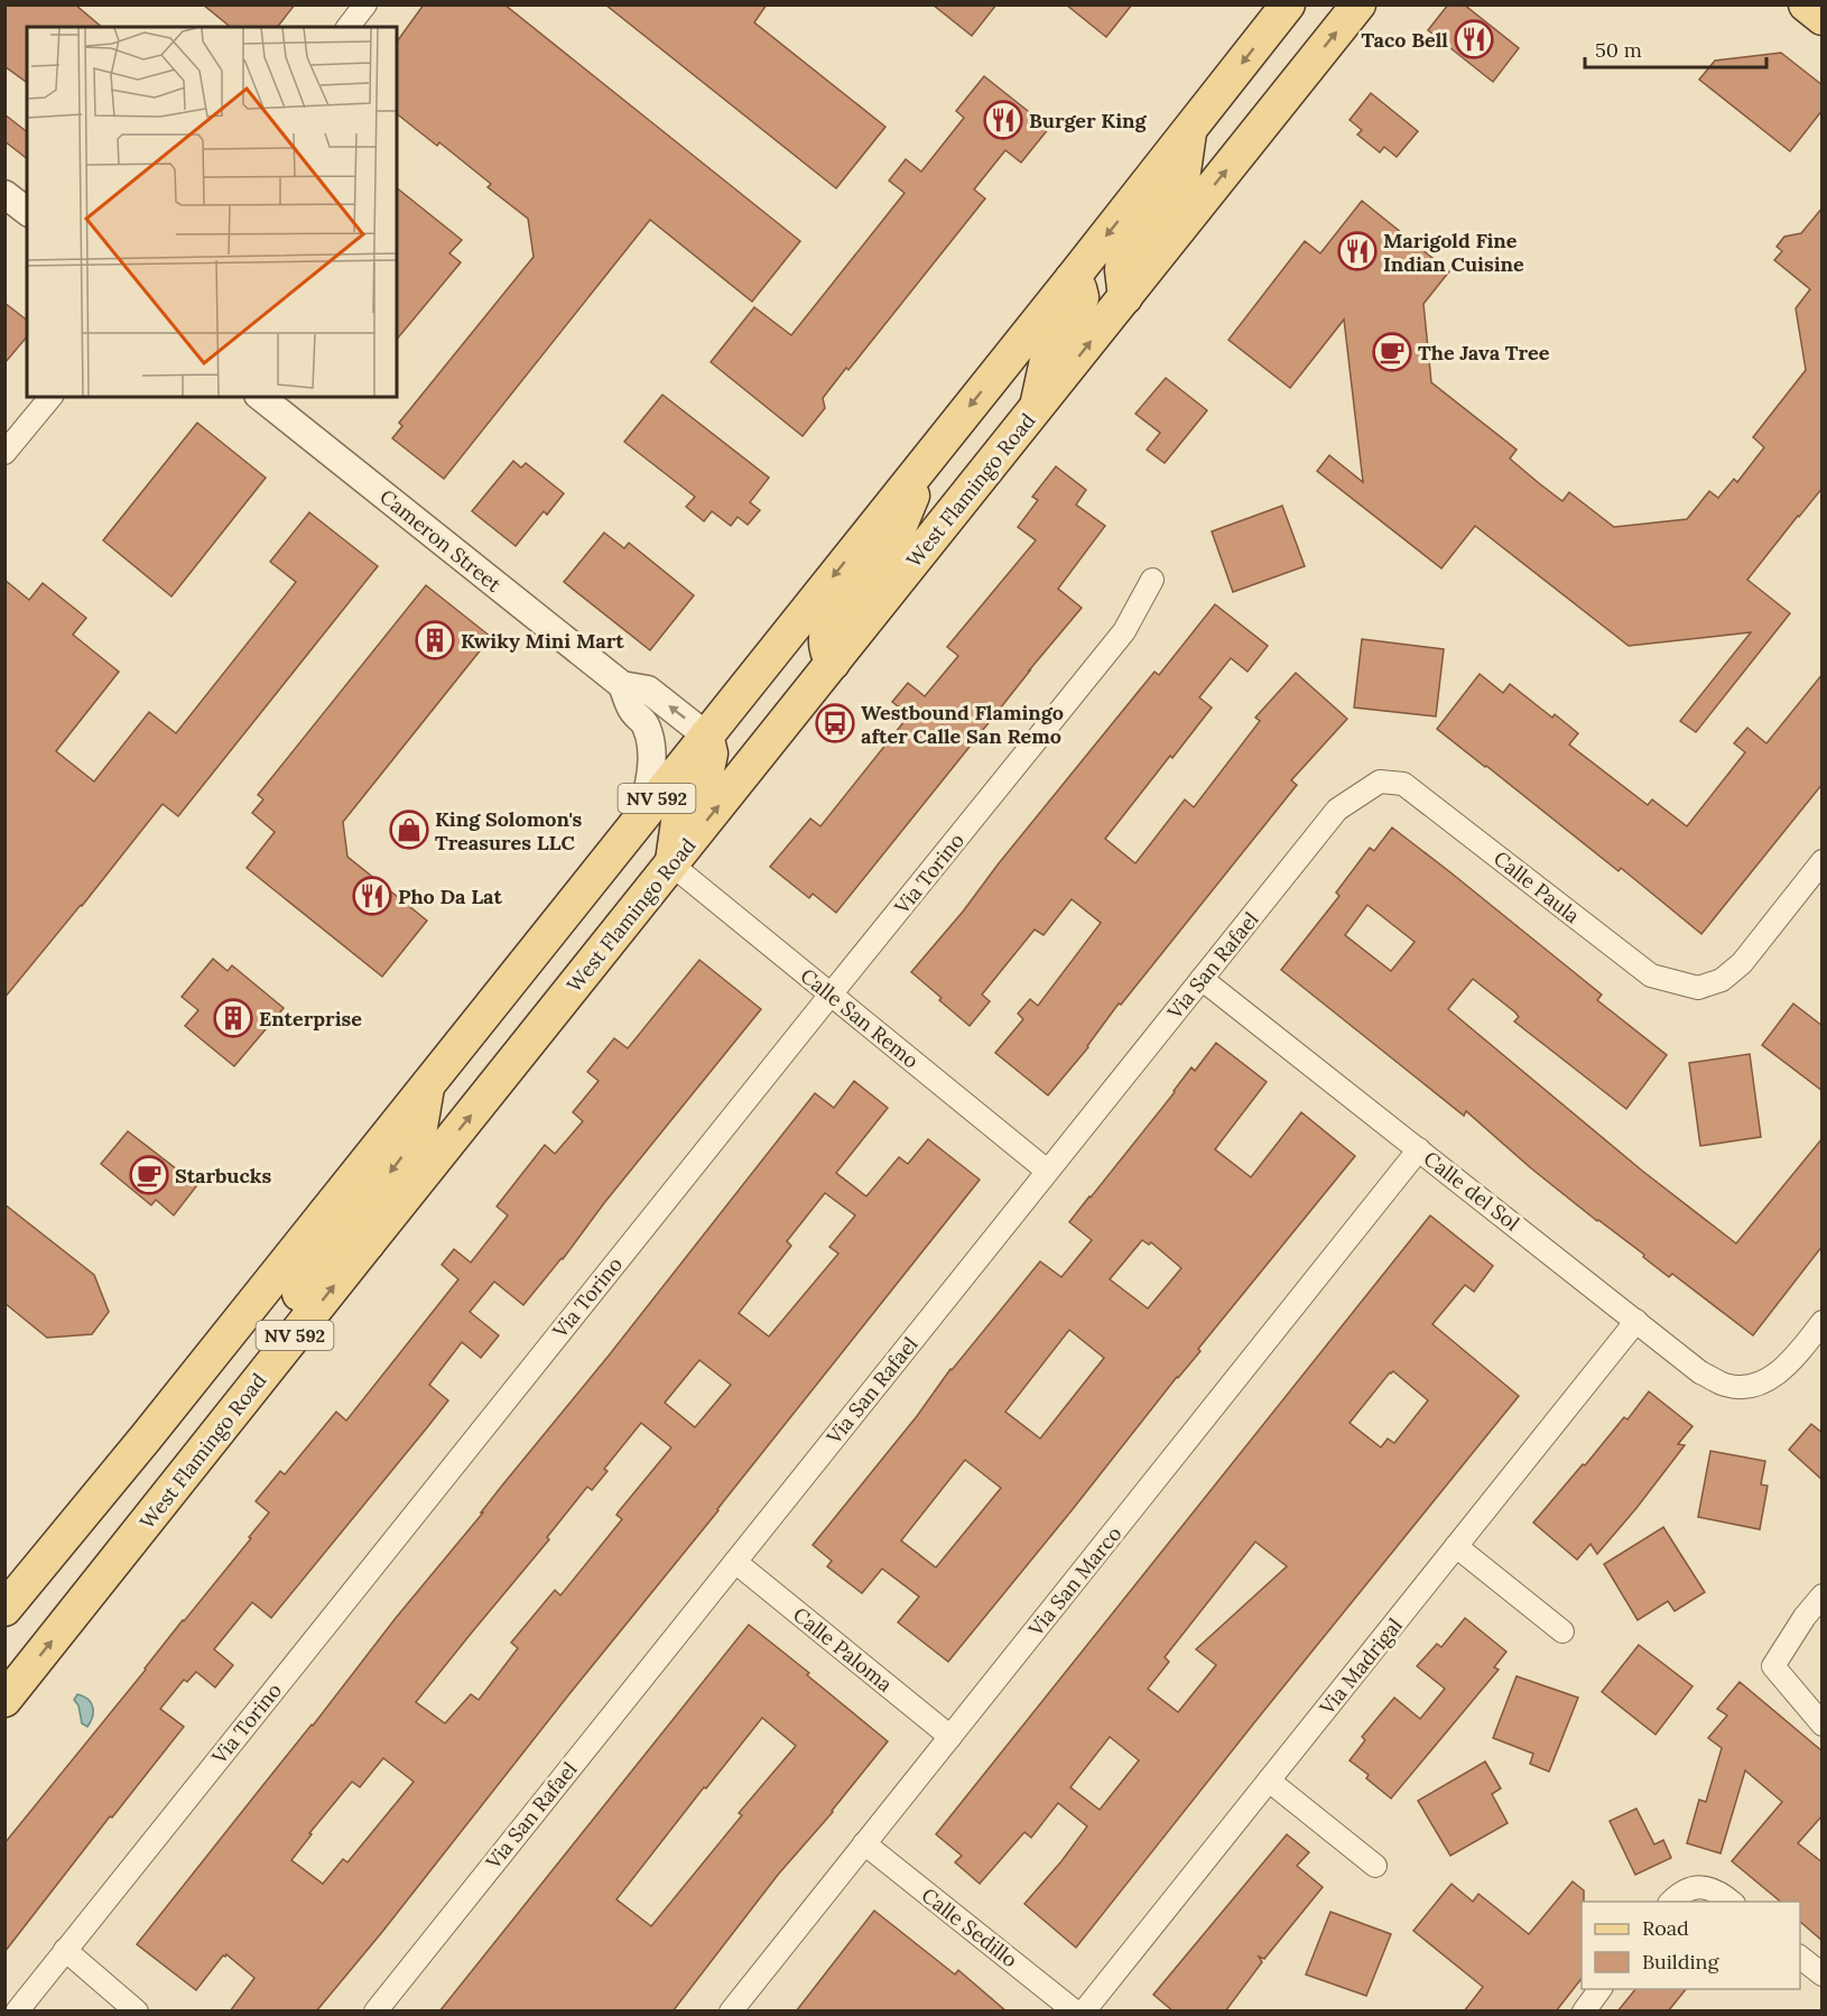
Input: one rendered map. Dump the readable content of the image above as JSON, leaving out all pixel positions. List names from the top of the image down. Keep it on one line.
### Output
{"streets":{"main road":["West Flamingo Road","NV 592"],"street":["Cameron Street","Via Torino","Calle Paula","Via San Rafael","Calle San Remo","Calle del Sol","Via San Marco","Calle Paloma","Via Madrigal","Calle Sedillo"]},"crossings":[["West Flamingo Road","Calle San Remo"],["Cameron Street","NV 592"],["Via Torino","Calle San Remo"],["Calle Paula","Via San Rafael"],["Via San Rafael","Calle San Remo"],["Via San Rafael","Calle del Sol"],["Via San Rafael","Calle Paloma"],["Calle del Sol","Via San Marco"],["Calle del Sol","Via Madrigal"],["Via San Marco","Calle Paloma"],["Via San Marco","Calle Sedillo"]],"places":{"restaurant":["Taco Bell","Burger King","Marigold Fine Indian Cuisine","Pho Da Lat"],"cafe":["The Java Tree","Starbucks"],"building":["Kwiky Mini Mart","Enterprise"],"bus stop":["Westbound Flamingo after Calle San Remo"],"shop":["King Solomon's Treasures LLC"]},"legend":["Road","Building"],"scale_bar":"50 m"}
